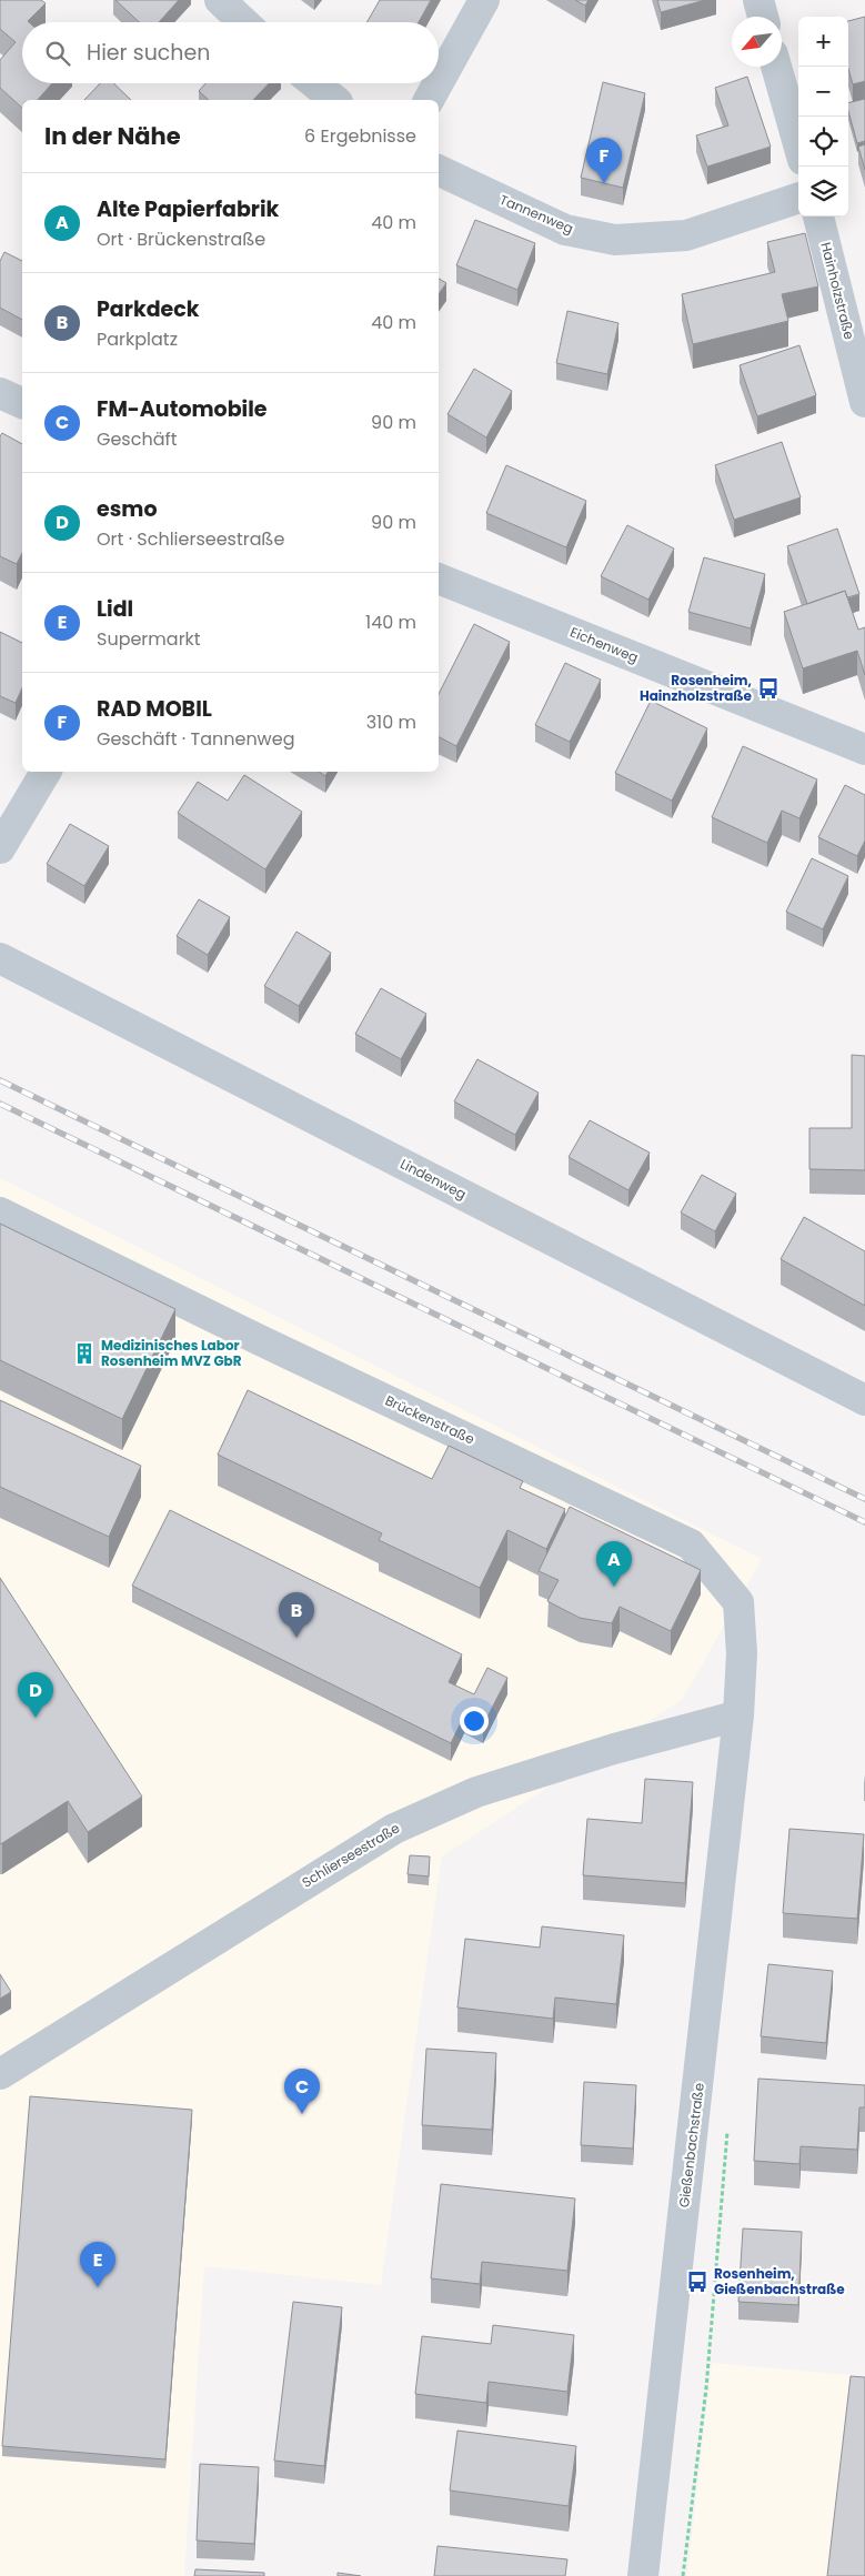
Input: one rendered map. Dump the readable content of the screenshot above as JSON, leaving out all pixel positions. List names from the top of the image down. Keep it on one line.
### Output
{"streets":{"street":["Tannenweg","Hainholzstraße","Eichenweg","Lindenweg","Brückenstraße","Schlierseestraße","Gießenbachstraße"]},"crossings":[["Brückenstraße","Schlierseestraße"],["Brückenstraße","Gießenbachstraße"],["Schlierseestraße","Gießenbachstraße"]],"places":{"bus stop":["Rosenheim, Hainzholzstraße","Rosenheim, Gießenbachstraße"],"building":["Medizinisches Labor Rosenheim MVZ GbR"]},"north":"bottom left","page":{"map_buttons":["+","−"],"search":"Hier suchen","heading":["In der Nähe","6 Ergebnisse"],"pins":["F","A","B","D","C","E"],"list":[{"mark":"A","name":"Alte Papierfabrik","note":"Ort · Brückenstraße","value":"40 m"},{"mark":"B","name":"Parkdeck","note":"Parkplatz","value":"40 m"},{"mark":"C","name":"FM-Automobile","note":"Geschäft","value":"90 m"},{"mark":"D","name":"esmo","note":"Ort · Schlierseestraße","value":"90 m"},{"mark":"E","name":"Lidl","note":"Supermarkt","value":"140 m"},{"mark":"F","name":"RAD MOBIL","note":"Geschäft · Tannenweg","value":"310 m"}]}}
